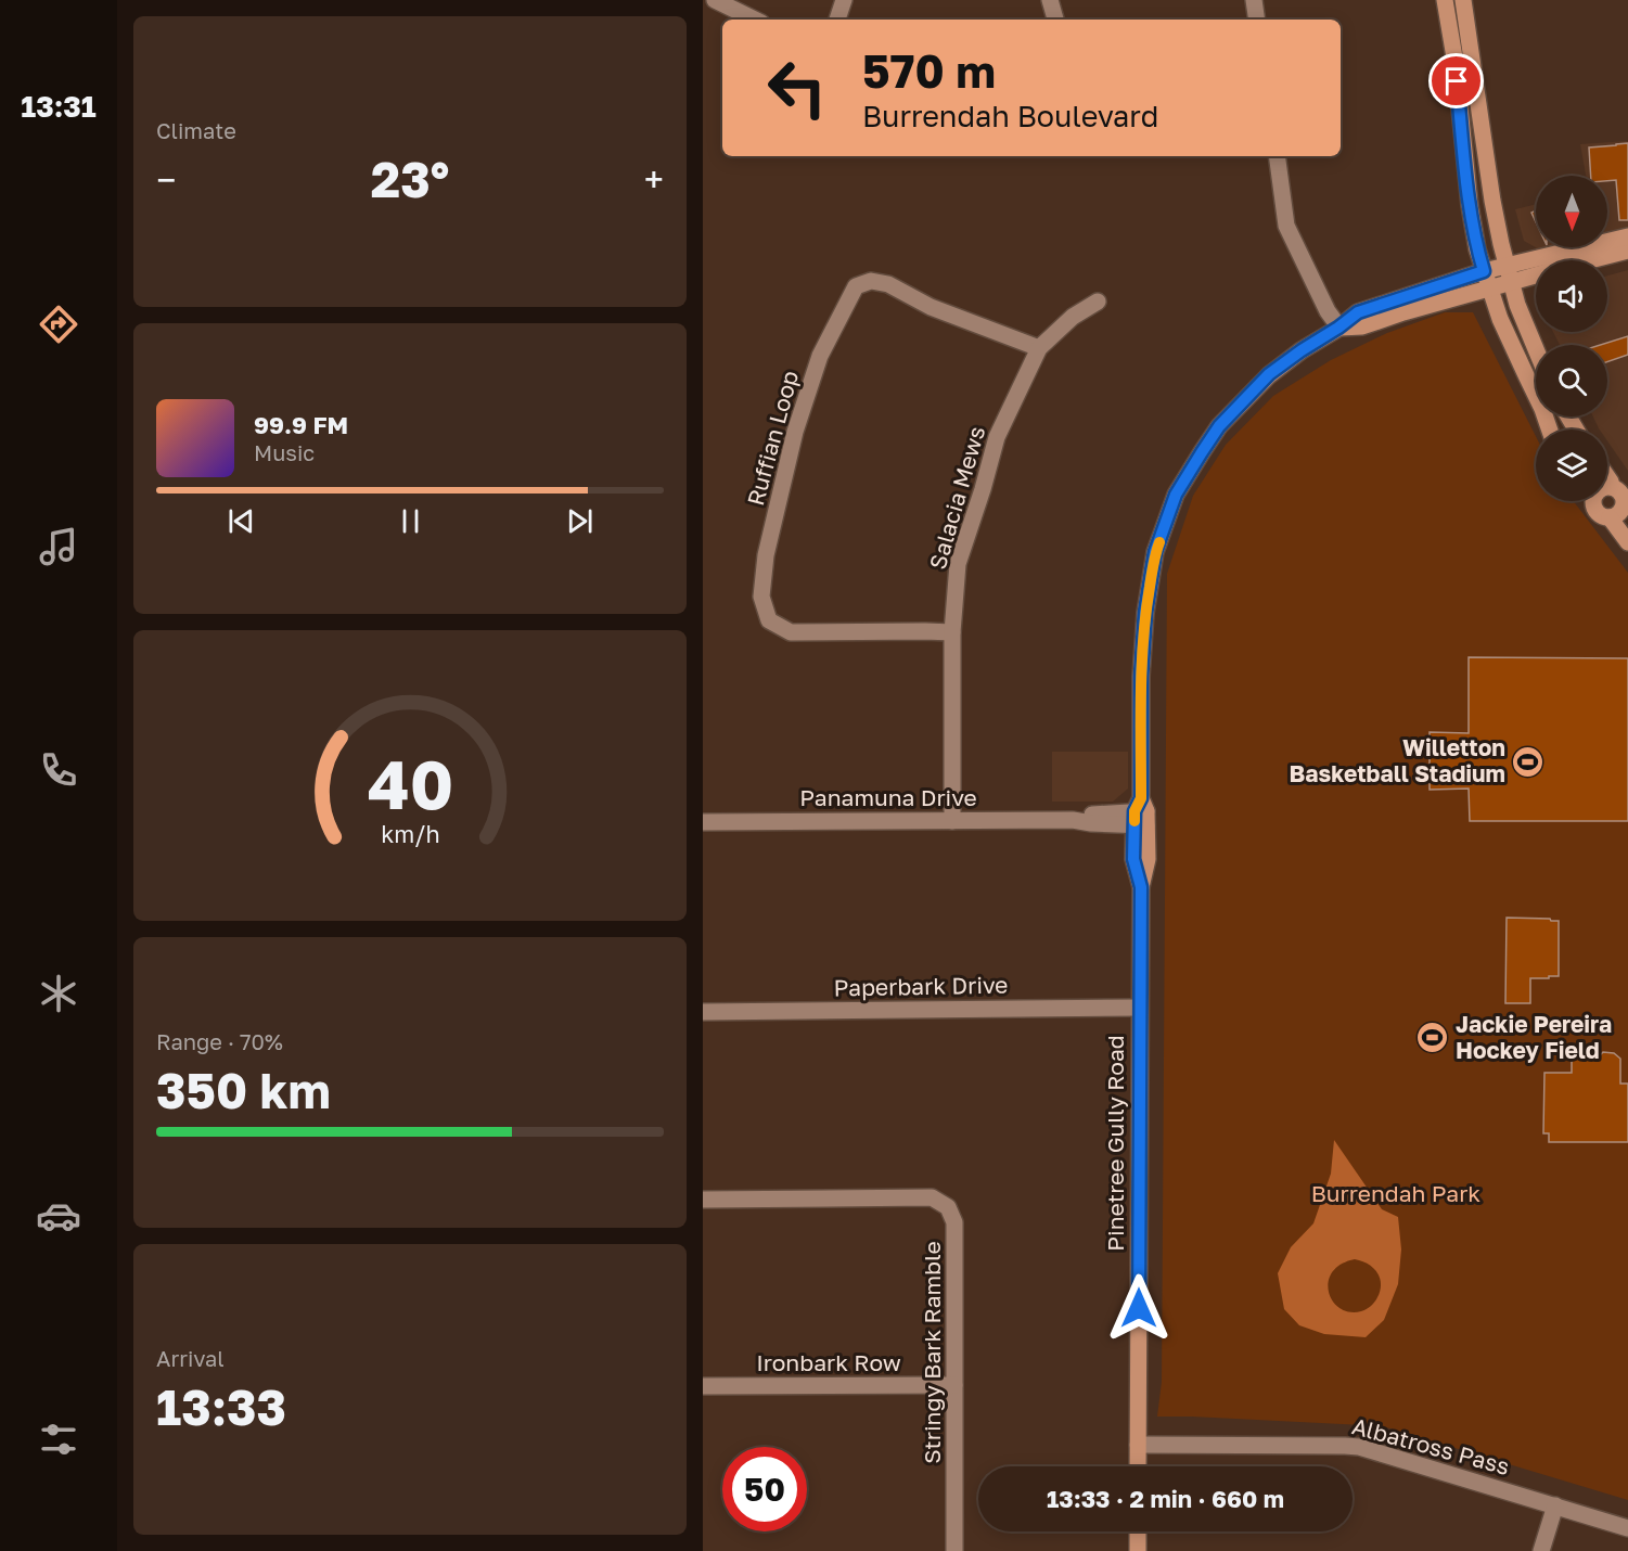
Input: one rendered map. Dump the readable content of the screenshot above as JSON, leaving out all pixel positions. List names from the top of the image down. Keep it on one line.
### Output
{"streets":{"main road":["Pinetree Gully Road"],"street":["Ruffian Loop","Salacia Mews","Panamuna Drive","Paperbark Drive","Stringy Bark Ramble","Ironbark Row","Albatross Pass"]},"crossings":[["Ruffian Loop","Salacia Mews"],["Salacia Mews","Panamuna Drive"],["Panamuna Drive","Pinetree Gully Road"],["Paperbark Drive","Pinetree Gully Road"],["Pinetree Gully Road","Albatross Pass"],["Stringy Bark Ramble","Ironbark Row"]],"parks":["Burrendah Park"],"places":{"sports":["Willetton Basketball Stadium","Jackie Pereira Hockey Field"]},"north":"bottom","page":{"tabs":"13:31","tile":["Climate",["Range · 70%","350 km"],["Arrival","13:33"]],"turn":["570 m","Burrendah Boulevard"],"heat":["−","23°","+"],"song":["99.9 FM","Music"],"limit":"50","trip":"13:33 · 2 min · 660 m","gauge":["40","km/h"]}}
